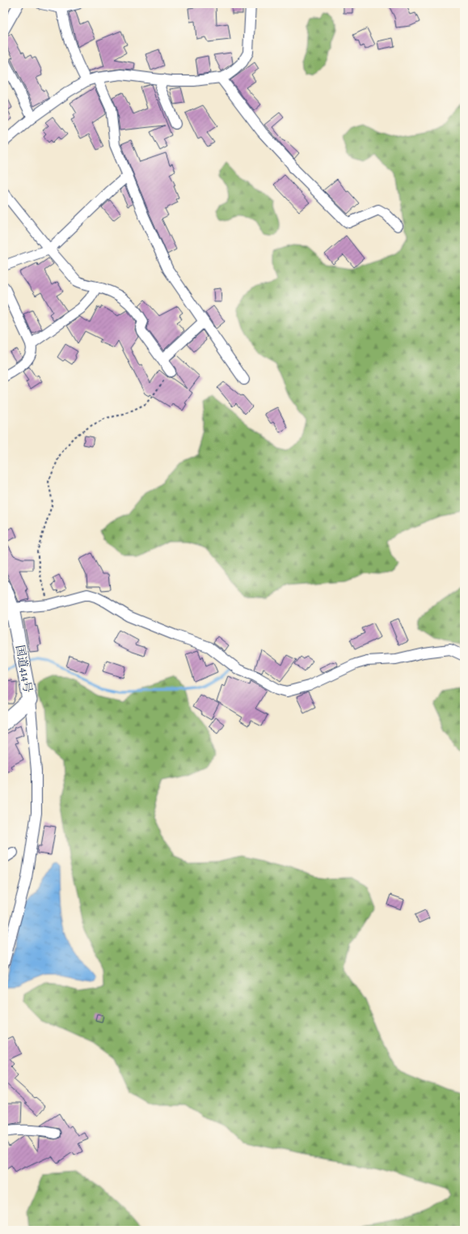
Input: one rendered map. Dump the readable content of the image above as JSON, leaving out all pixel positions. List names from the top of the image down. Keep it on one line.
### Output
{"streets":{"highway":["国道414号"]}}
